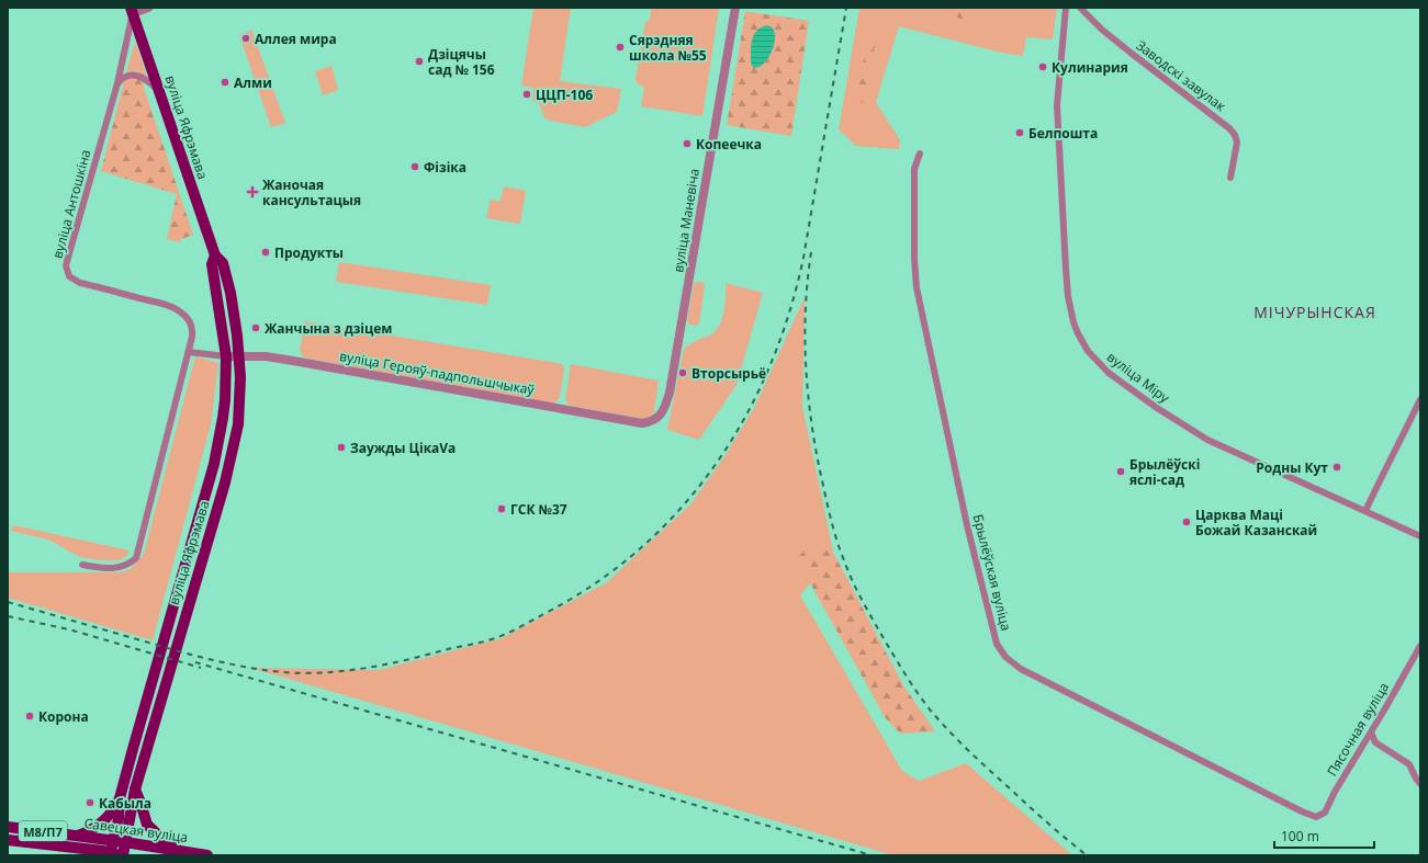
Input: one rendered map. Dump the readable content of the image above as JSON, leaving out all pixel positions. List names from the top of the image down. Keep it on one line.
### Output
{"streets":{"main road":["вуліца Яфрэмава","Савецкая вуліца","М8/П7"],"street":["Заводскі завулак","вуліца Антошкіна","вуліца Маневіча","вуліца Герояў-падпольшчыкаў","вуліца Міру","Брылёўская вуліца","Пясочная вуліца"]},"crossings":[["вуліца Яфрэмава","вуліца Антошкіна"],["вуліца Яфрэмава","вуліца Герояў-падпольшчыкаў"],["вуліца Яфрэмава","Савецкая вуліца"],["вуліца Маневіча","вуліца Герояў-падпольшчыкаў"],["Брылёўская вуліца","Пясочная вуліца"]],"districts":["МІЧУРЫНСКАЯ"],"places":{"other":["Аллея мира","Сярэдняя школа №55","Дзіцячы сад № 156","Кулинария","Алми","ЦЦП-106","Белпошта","Копеечка","Фізіка","Продукты","Жанчына з дзіцем","Вторсырьё","Заужды ЦікаVа","Родны Кут","Брылёўскі яслі-сад","ГСК №37","Царква Маці Божай Казанскай","Корона","Кабыла"],"health":["Жаночая кансультацыя"]},"scale_bar":"100 m"}
